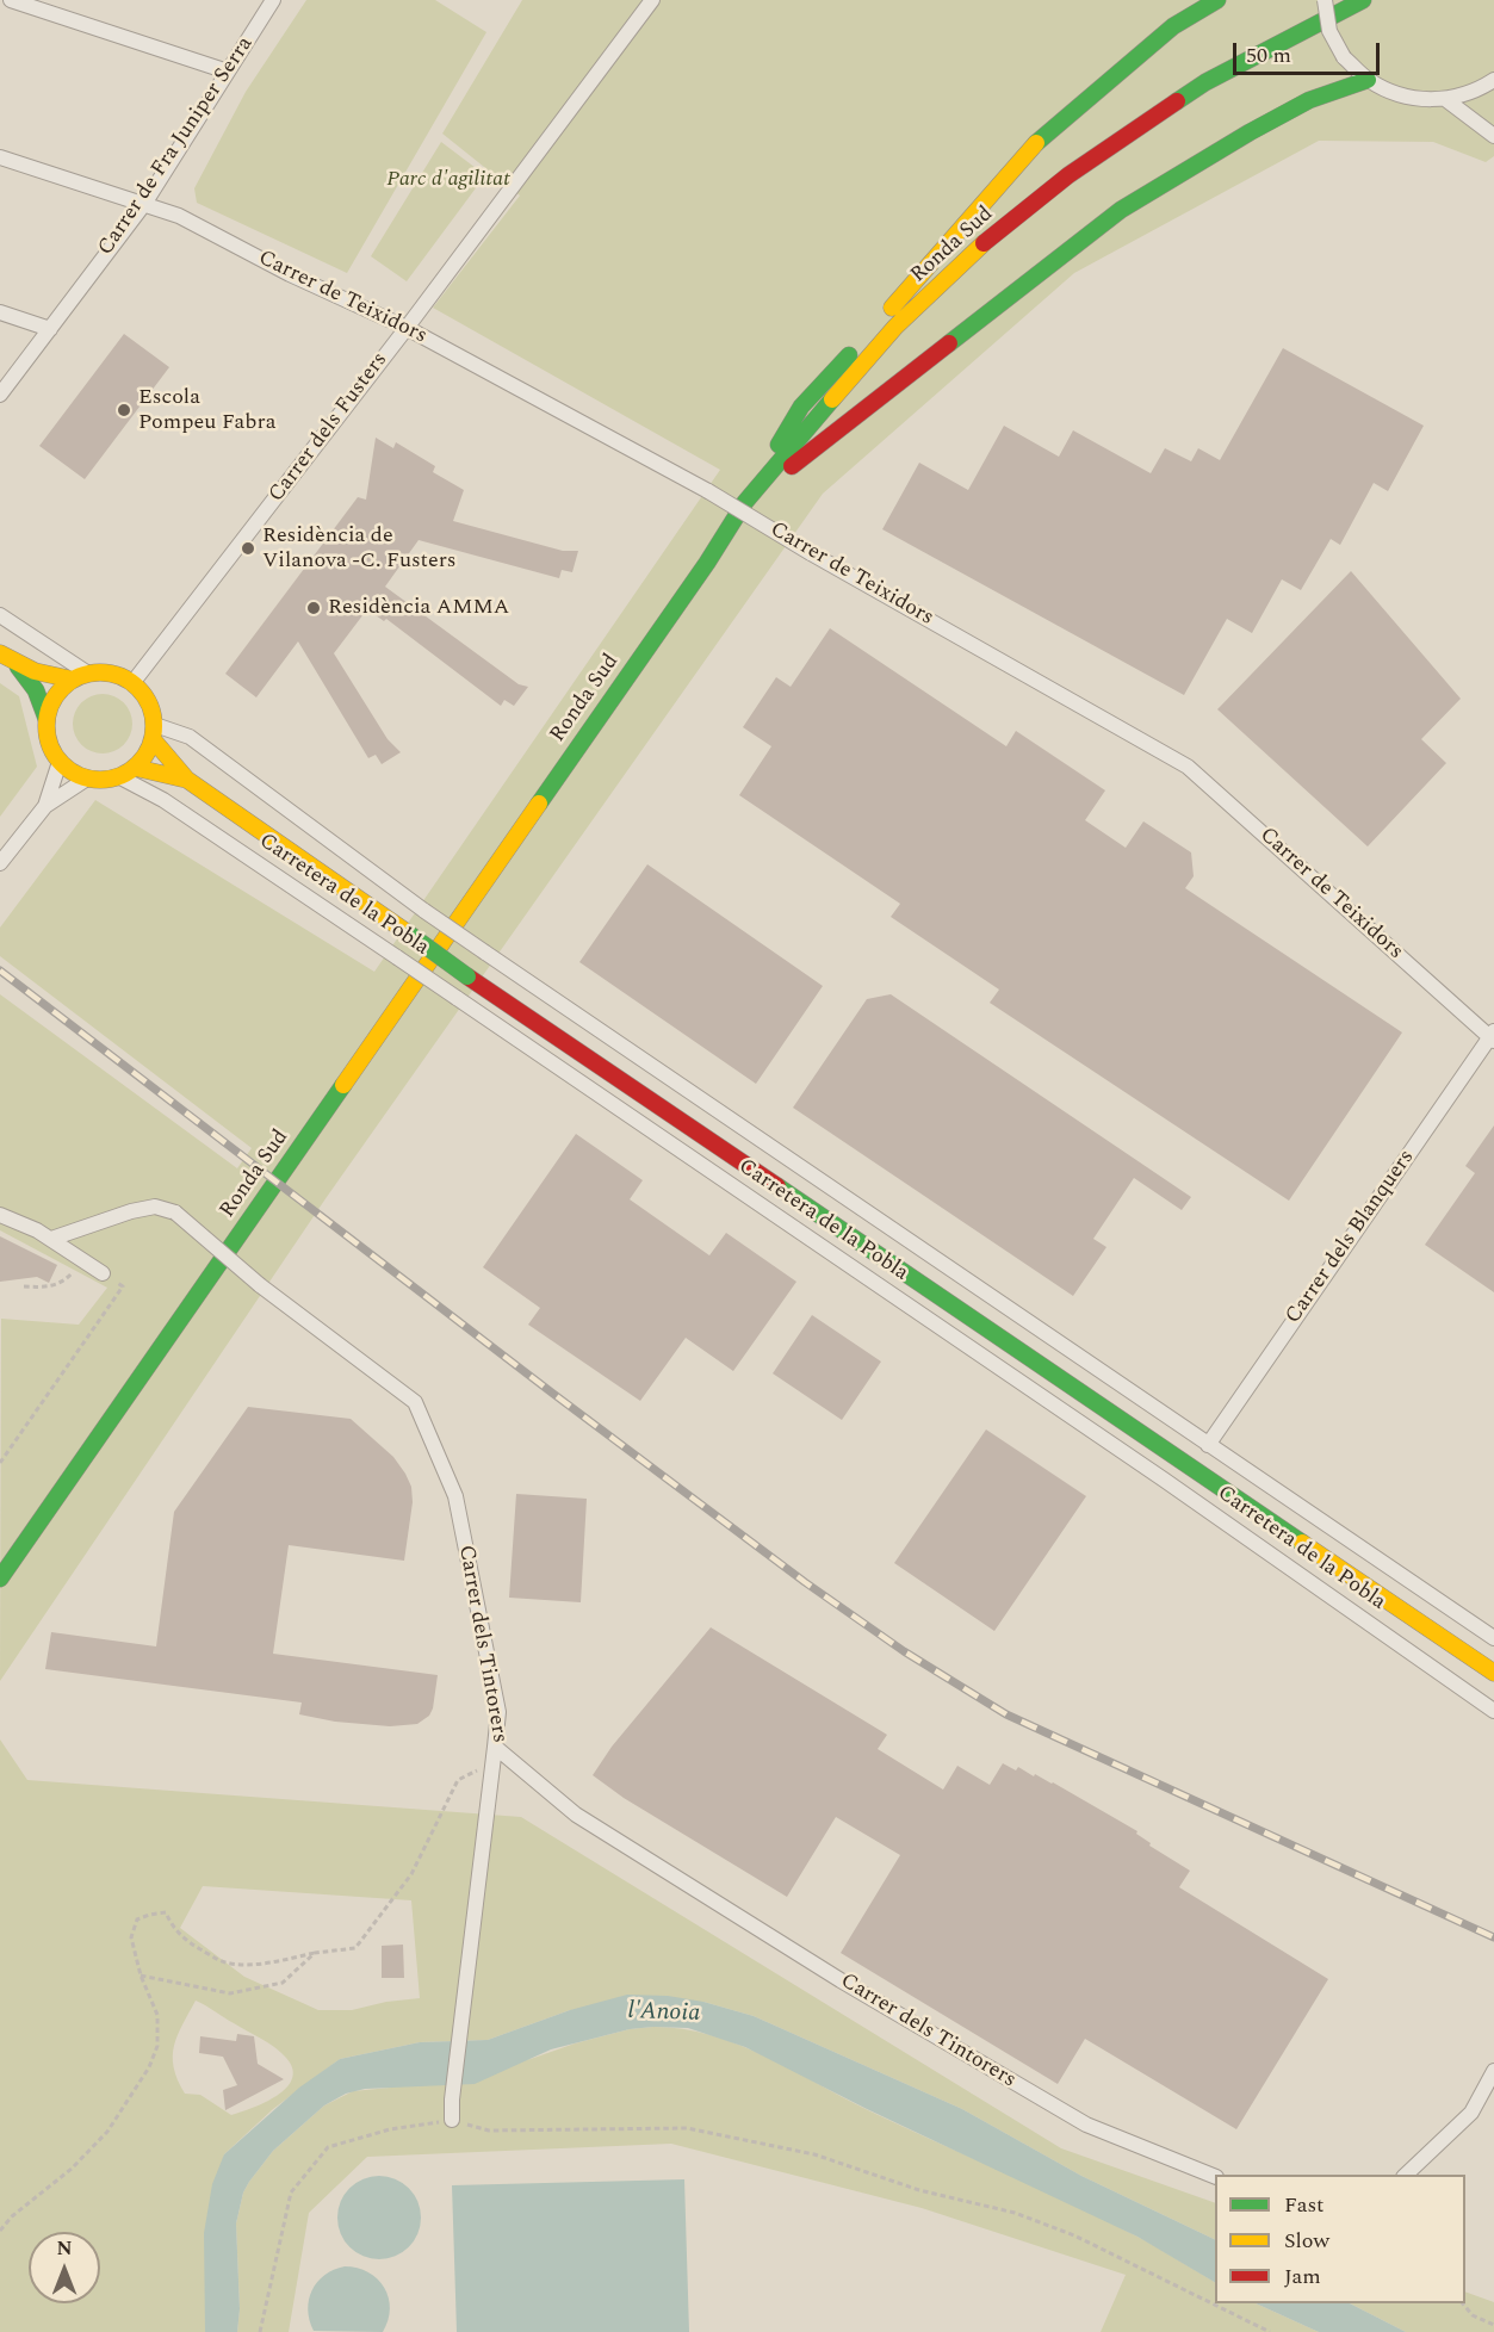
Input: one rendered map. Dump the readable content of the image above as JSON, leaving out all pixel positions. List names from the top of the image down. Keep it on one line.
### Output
{"streets":{"main road":["Ronda Sud","Carretera de la Pobla"],"street":["Carrer de Fra Juniper Serra","Carrer de Teixidors","Carrer dels Fusters","Carrer dels Blanquers","Carrer dels Tintorers"]},"crossings":[["Carrer de Fra Juniper Serra","Carrer de Teixidors"],["Carrer de Teixidors","Carrer dels Fusters"],["Carrer de Teixidors","Carrer dels Blanquers"],["Carrer dels Fusters","Carretera de la Pobla"],["Carretera de la Pobla","Carrer dels Blanquers"]],"water":["l'Anoia"],"parks":["Parc d'agilitat"],"places":["Escola Pompeu Fabra","Residència de Vilanova -C. Fusters","Residència AMMA"],"legend":["Fast","Slow","Jam"],"scale_bar":"50 m","north":"top"}
